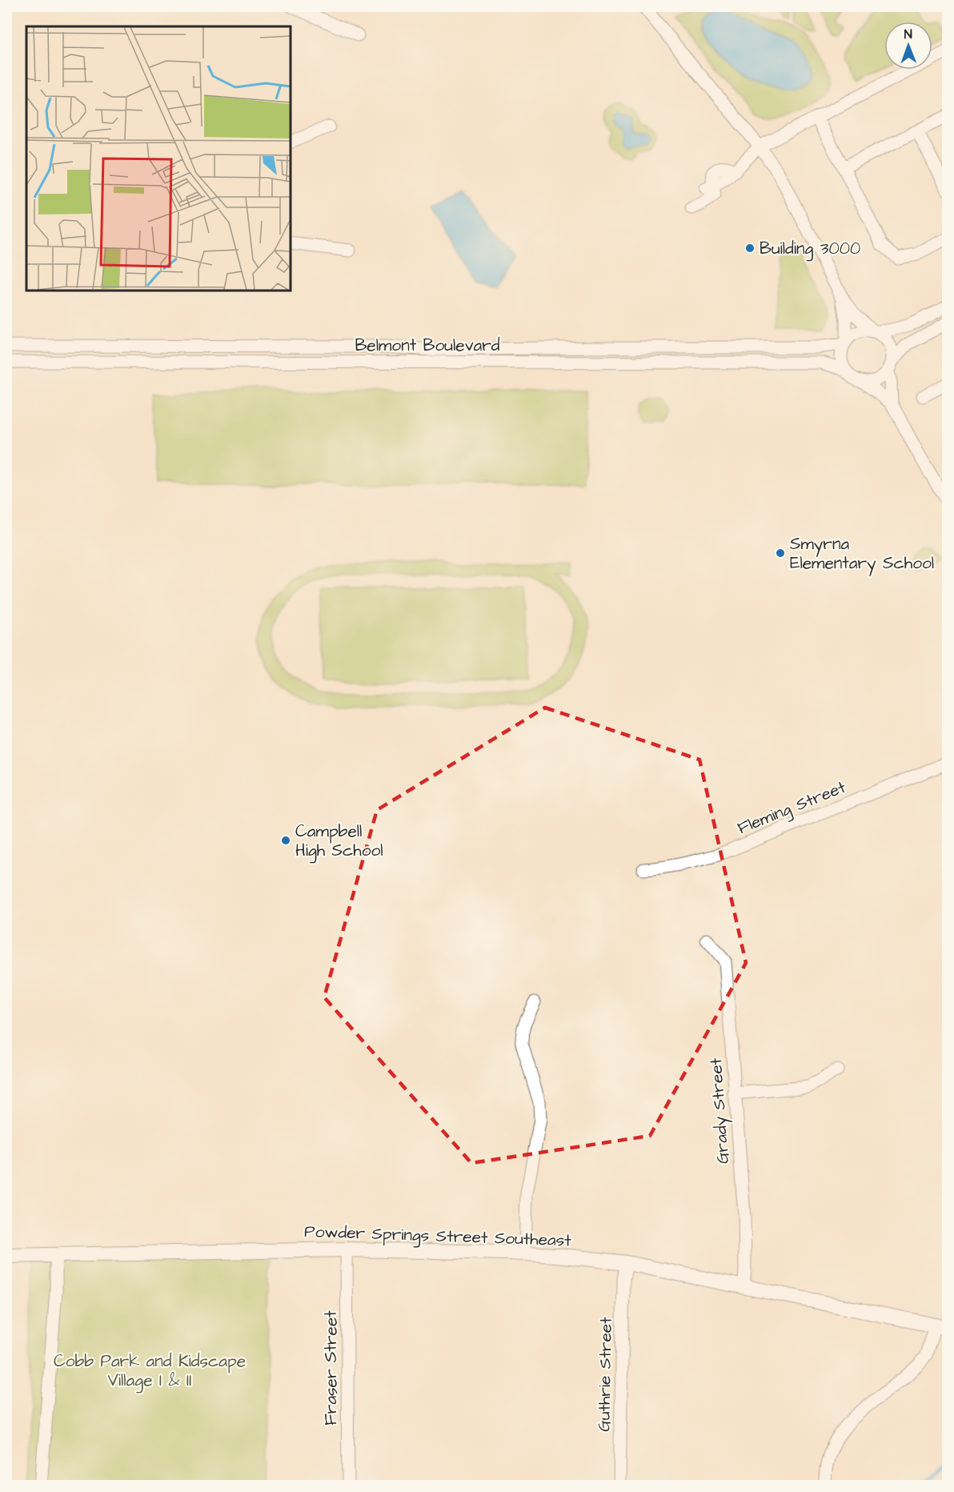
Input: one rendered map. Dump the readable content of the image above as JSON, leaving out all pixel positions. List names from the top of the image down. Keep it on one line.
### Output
{"streets":{"street":["Belmont Boulevard","Fleming Street","Grady Street","Powder Springs Street Southeast","Fraser Street","Guthrie Street"]},"crossings":[["Grady Street","Powder Springs Street Southeast"],["Powder Springs Street Southeast","Fraser Street"],["Powder Springs Street Southeast","Guthrie Street"]],"parks":["Cobb Park and Kidscape Village I & II"],"places":["Building 3000","Smyrna Elementary School","Campbell High School"],"north":"top"}
